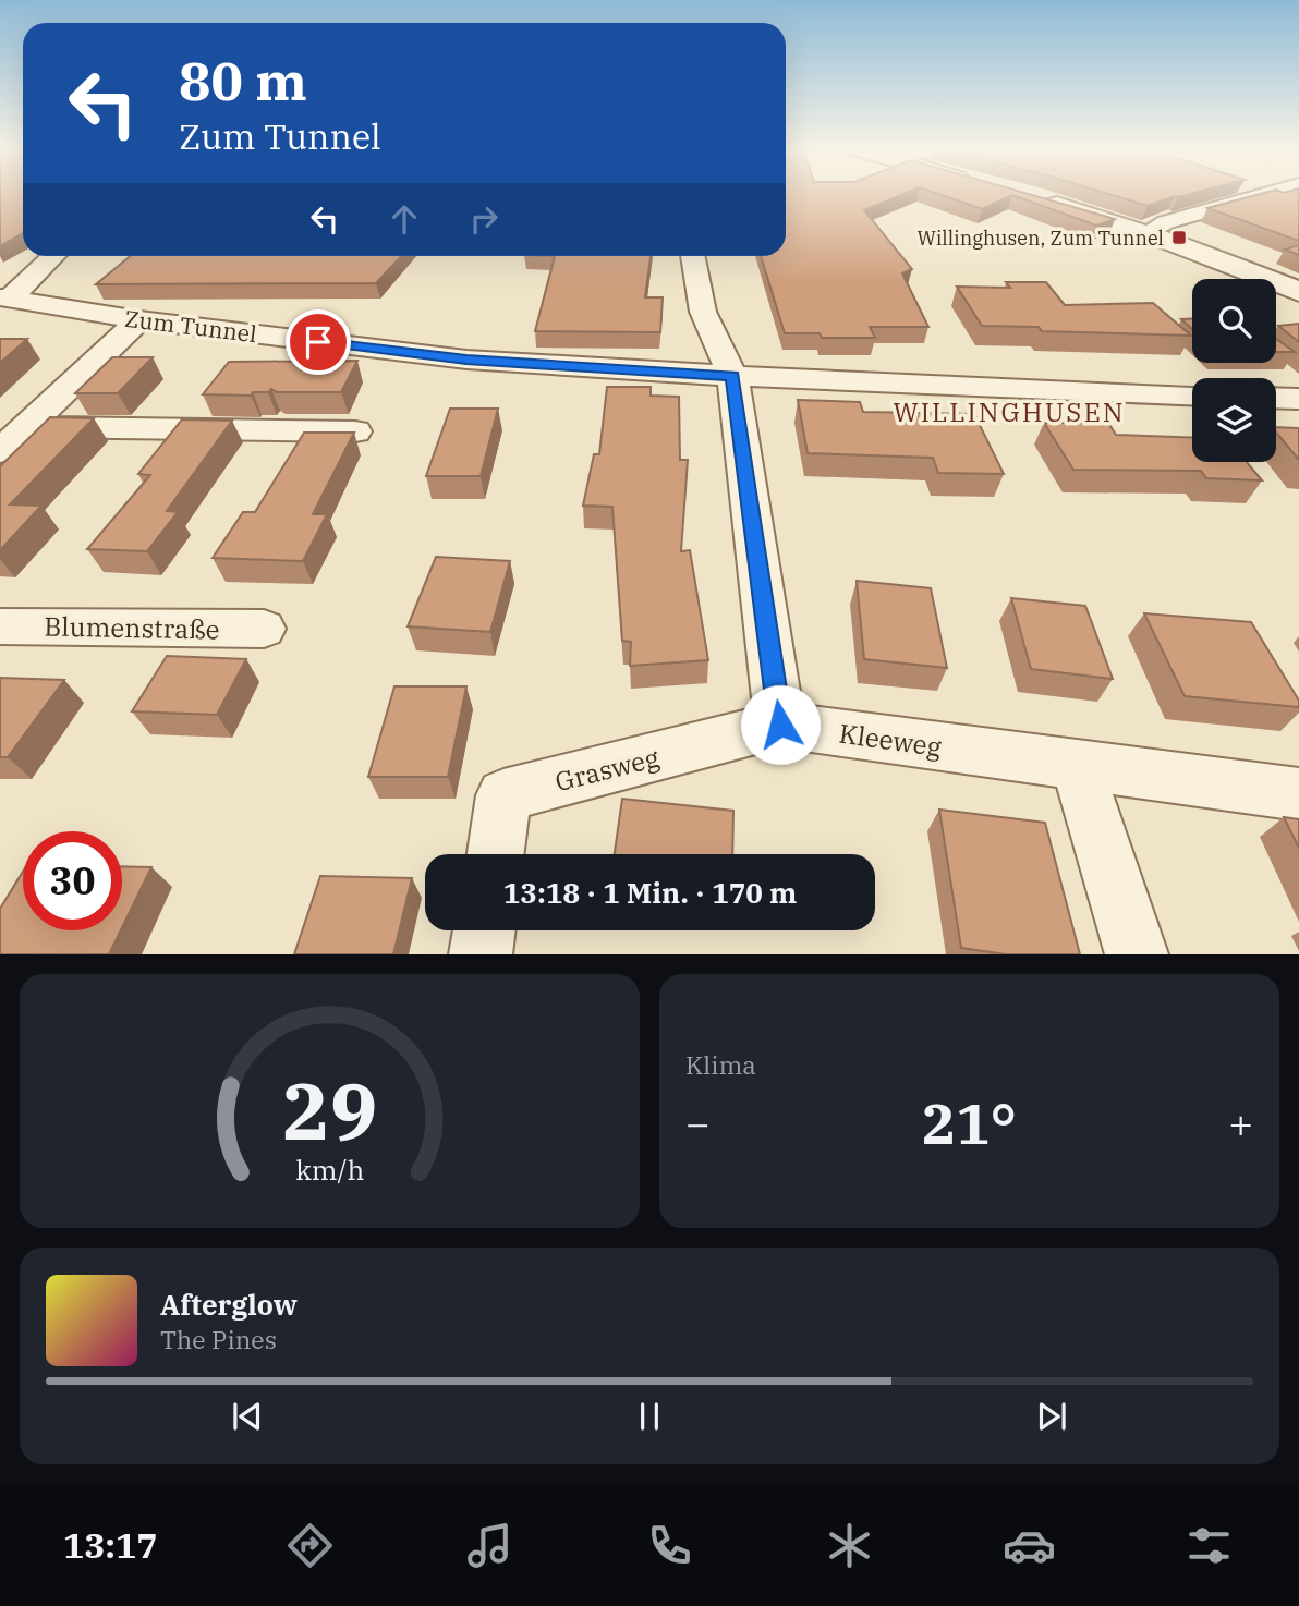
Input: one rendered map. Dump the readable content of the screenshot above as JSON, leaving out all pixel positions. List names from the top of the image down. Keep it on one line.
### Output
{"streets":{"street":["Zum Tunnel","Blumenstraße","Kleeweg","Grasweg"]},"crossings":[["Kleeweg","Grasweg"]],"districts":["WILLINGHUSEN"],"places":{"transit":["Willinghusen, Zum Tunnel"]},"page":{"turn":["80 m","Zum Tunnel"],"limit":"30","trip":"13:18 · 1 Min. · 170 m","tile":"Klima","heat":["−","21°","+"],"song":["Afterglow","The Pines"],"tabs":"13:17","gauge":["29","km/h"]}}
